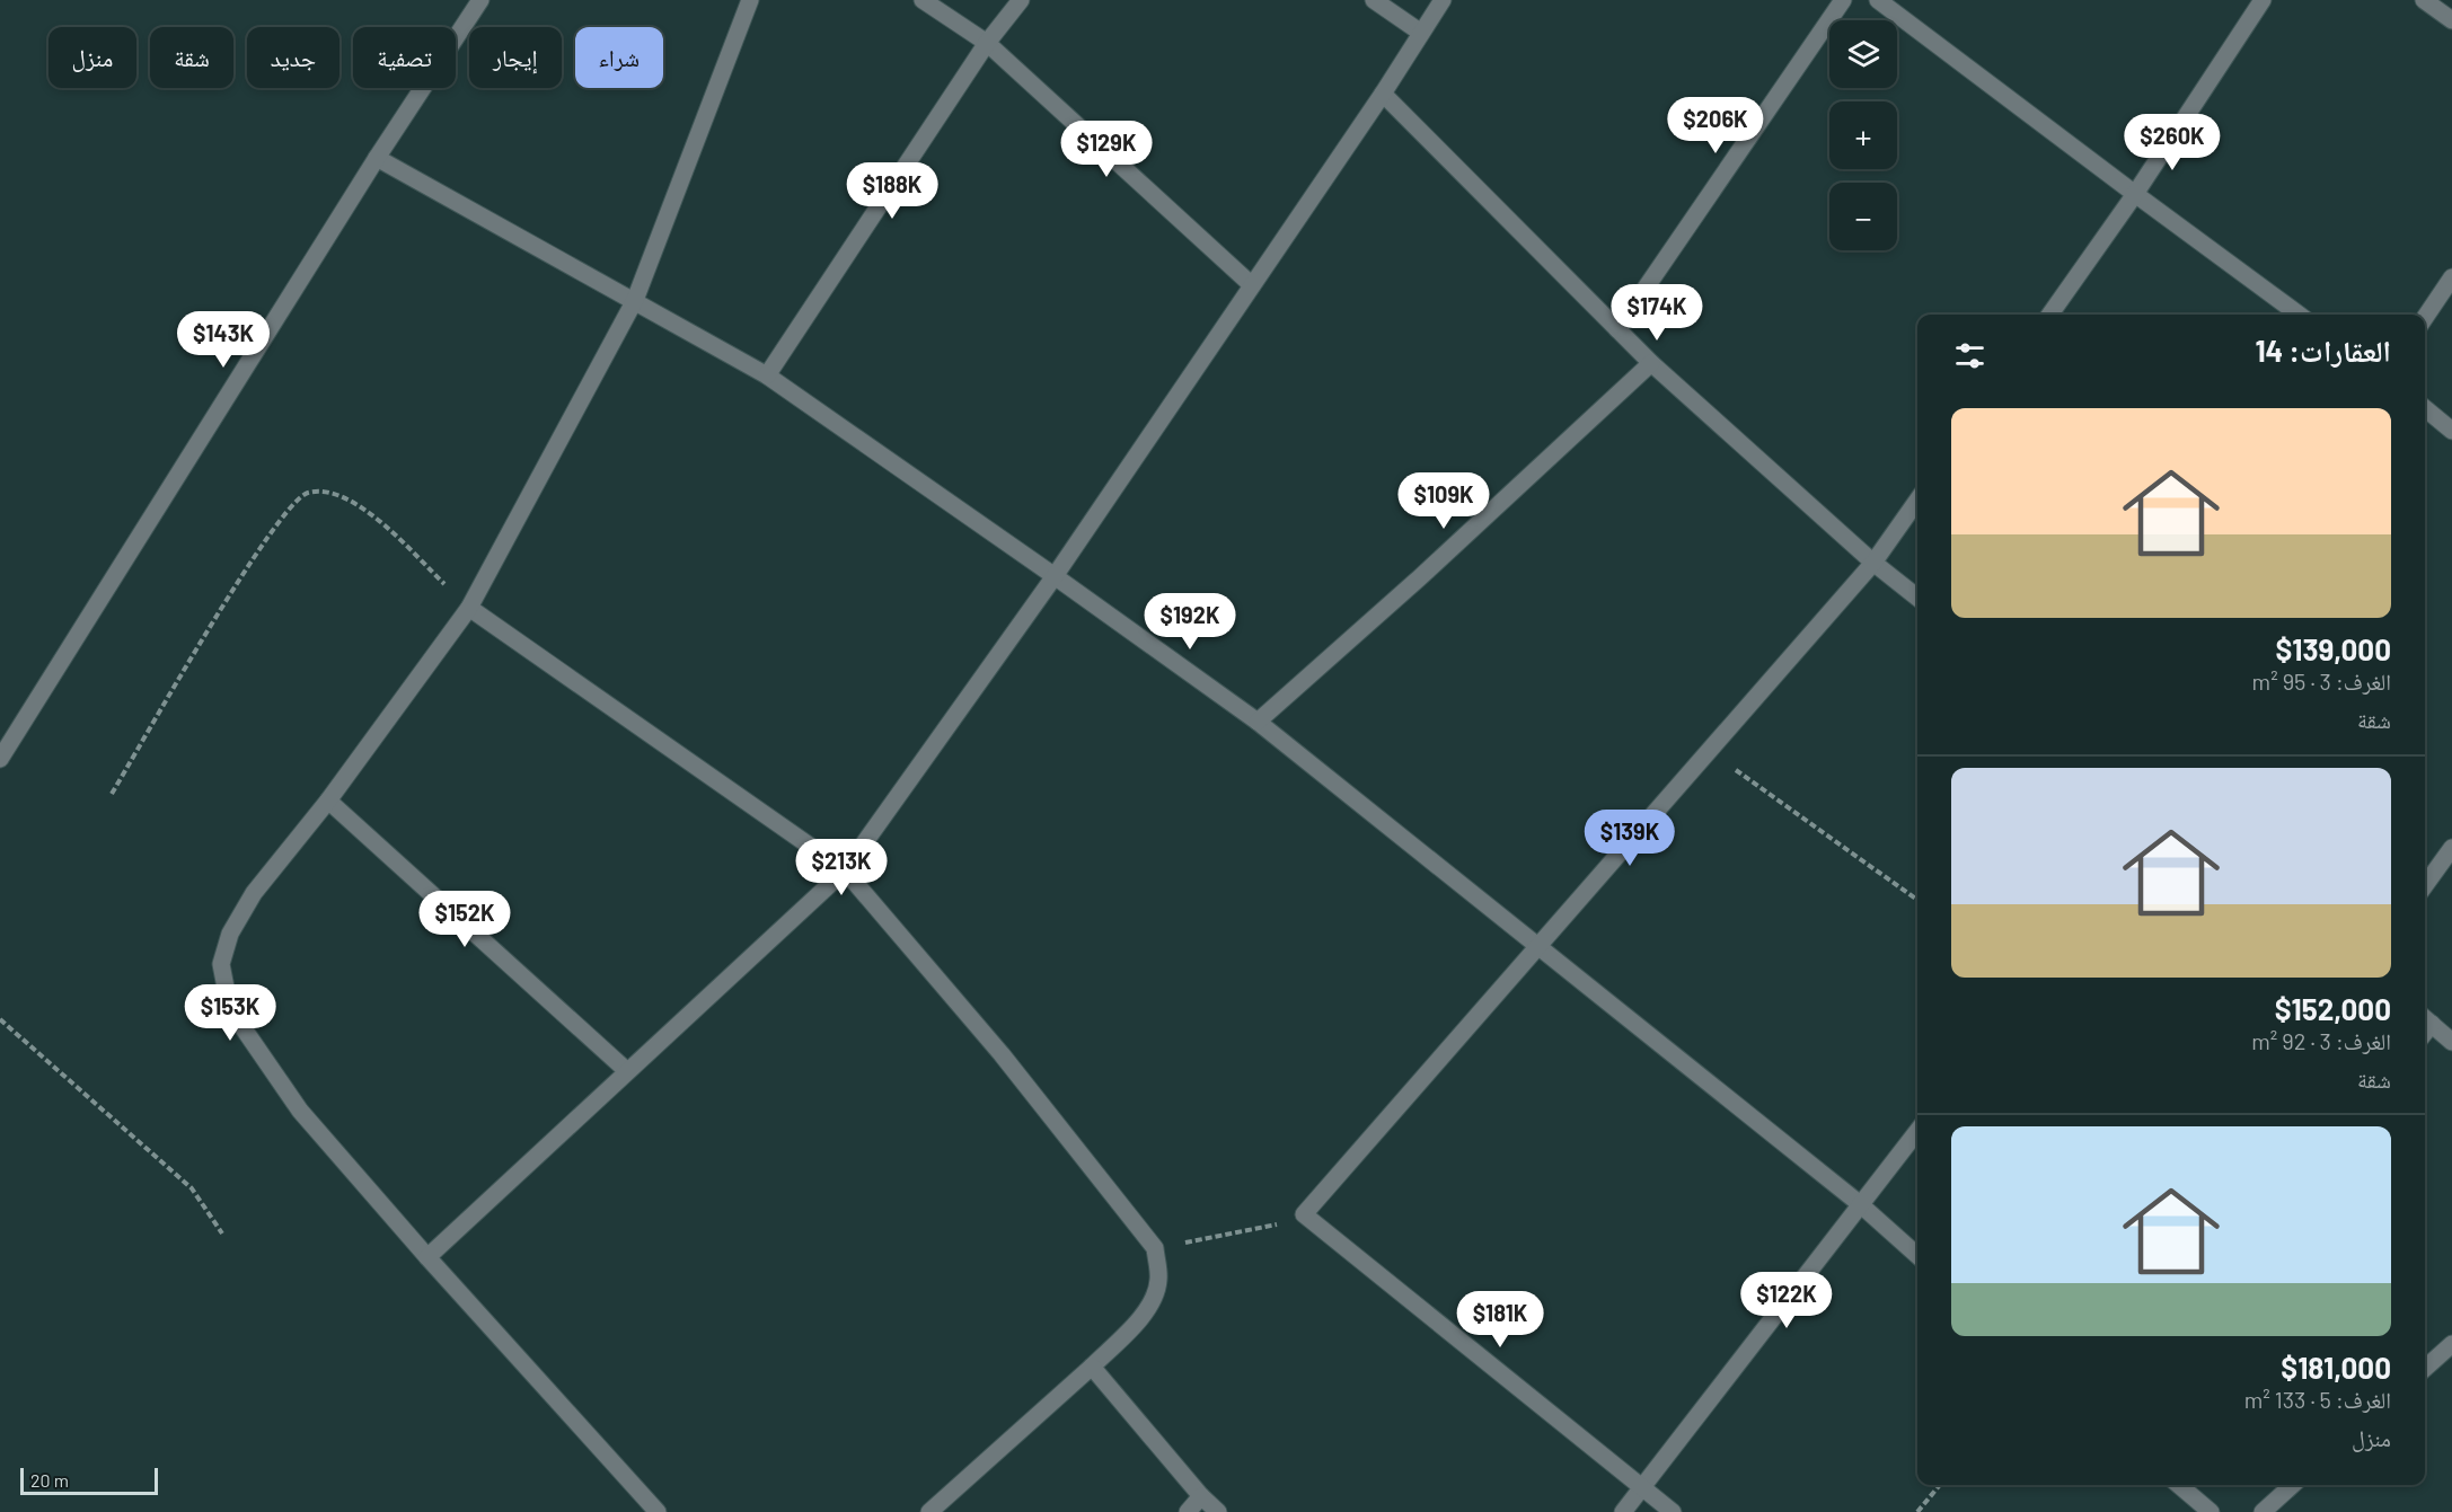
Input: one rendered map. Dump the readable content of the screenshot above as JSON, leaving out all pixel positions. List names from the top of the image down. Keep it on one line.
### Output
{"scale_bar":"20 m","page":{"map_buttons":["+","−"],"chip":["شراء","إيجار","تصفية","جديد","شقة","منزل"],"price":["$206K","$260K","$129K","$188K","$174K","$143K","$109K","$192K","$139K","$213K","$152K","$153K","$122K","$181K"],"heading":"العقارات: 14","list":[{"name":"$139,000","note":"الغرف: 3 · 95 m² · شقة"},{"name":"$152,000","note":"الغرف: 3 · 92 m² · شقة"},{"name":"$181,000","note":"الغرف: 5 · 133 m² · منزل"}],"scale":"20 m"}}
